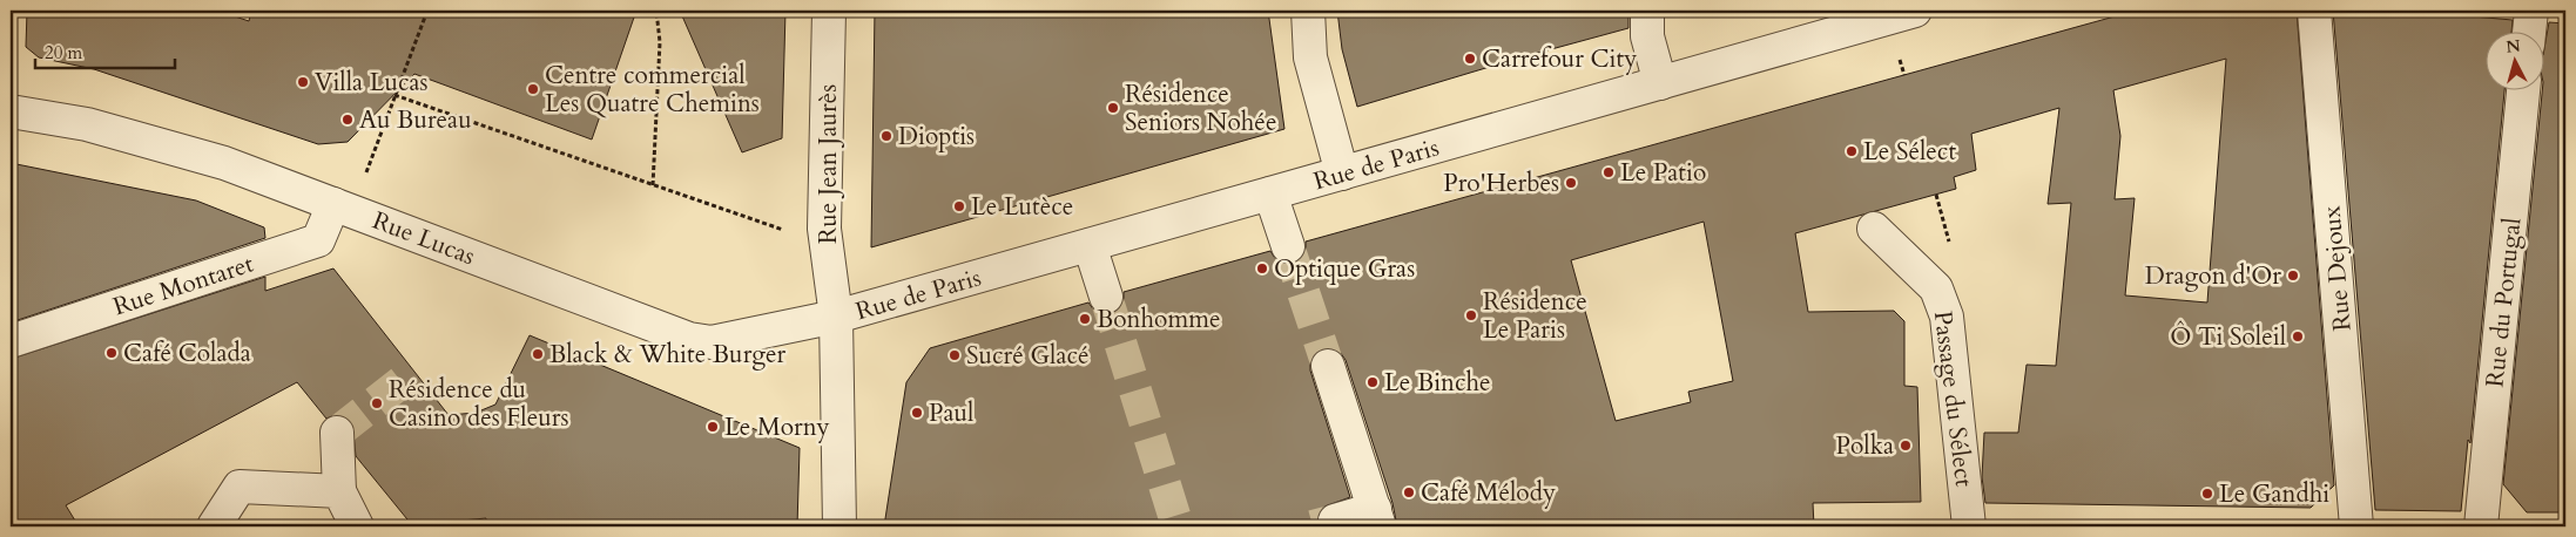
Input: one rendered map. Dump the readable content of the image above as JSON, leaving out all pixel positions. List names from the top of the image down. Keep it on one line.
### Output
{"streets":{"street":["Rue Jean Jaurès","Rue de Paris","Rue Lucas","Rue Dejoux","Rue Montaret","Rue du Portugal","Passage du Sélect"]},"crossings":[["Rue Jean Jaurès","Rue de Paris"],["Rue Jean Jaurès","Rue Lucas"],["Rue de Paris","Rue Lucas"],["Rue Lucas","Rue Montaret"]],"places":["Carrefour City","Villa Lucas","Centre commercial Les Quatre Chemins","Résidence Seniors Nohée","Au Bureau","Dioptis","Le Sélect","Le Patio","Pro'Herbes","Le Lutèce","Optique Gras","Dragon d'Or","Résidence Le Paris","Bonhomme","Ô Ti Soleil","Café Colada","Black & White Burger","Sucré Glacé","Le Binche","Résidence du Casino des Fleurs","Paul","Le Morny","Polka","Café Mélody","Le Gandhi"],"scale_bar":"20 m","north":"top"}
